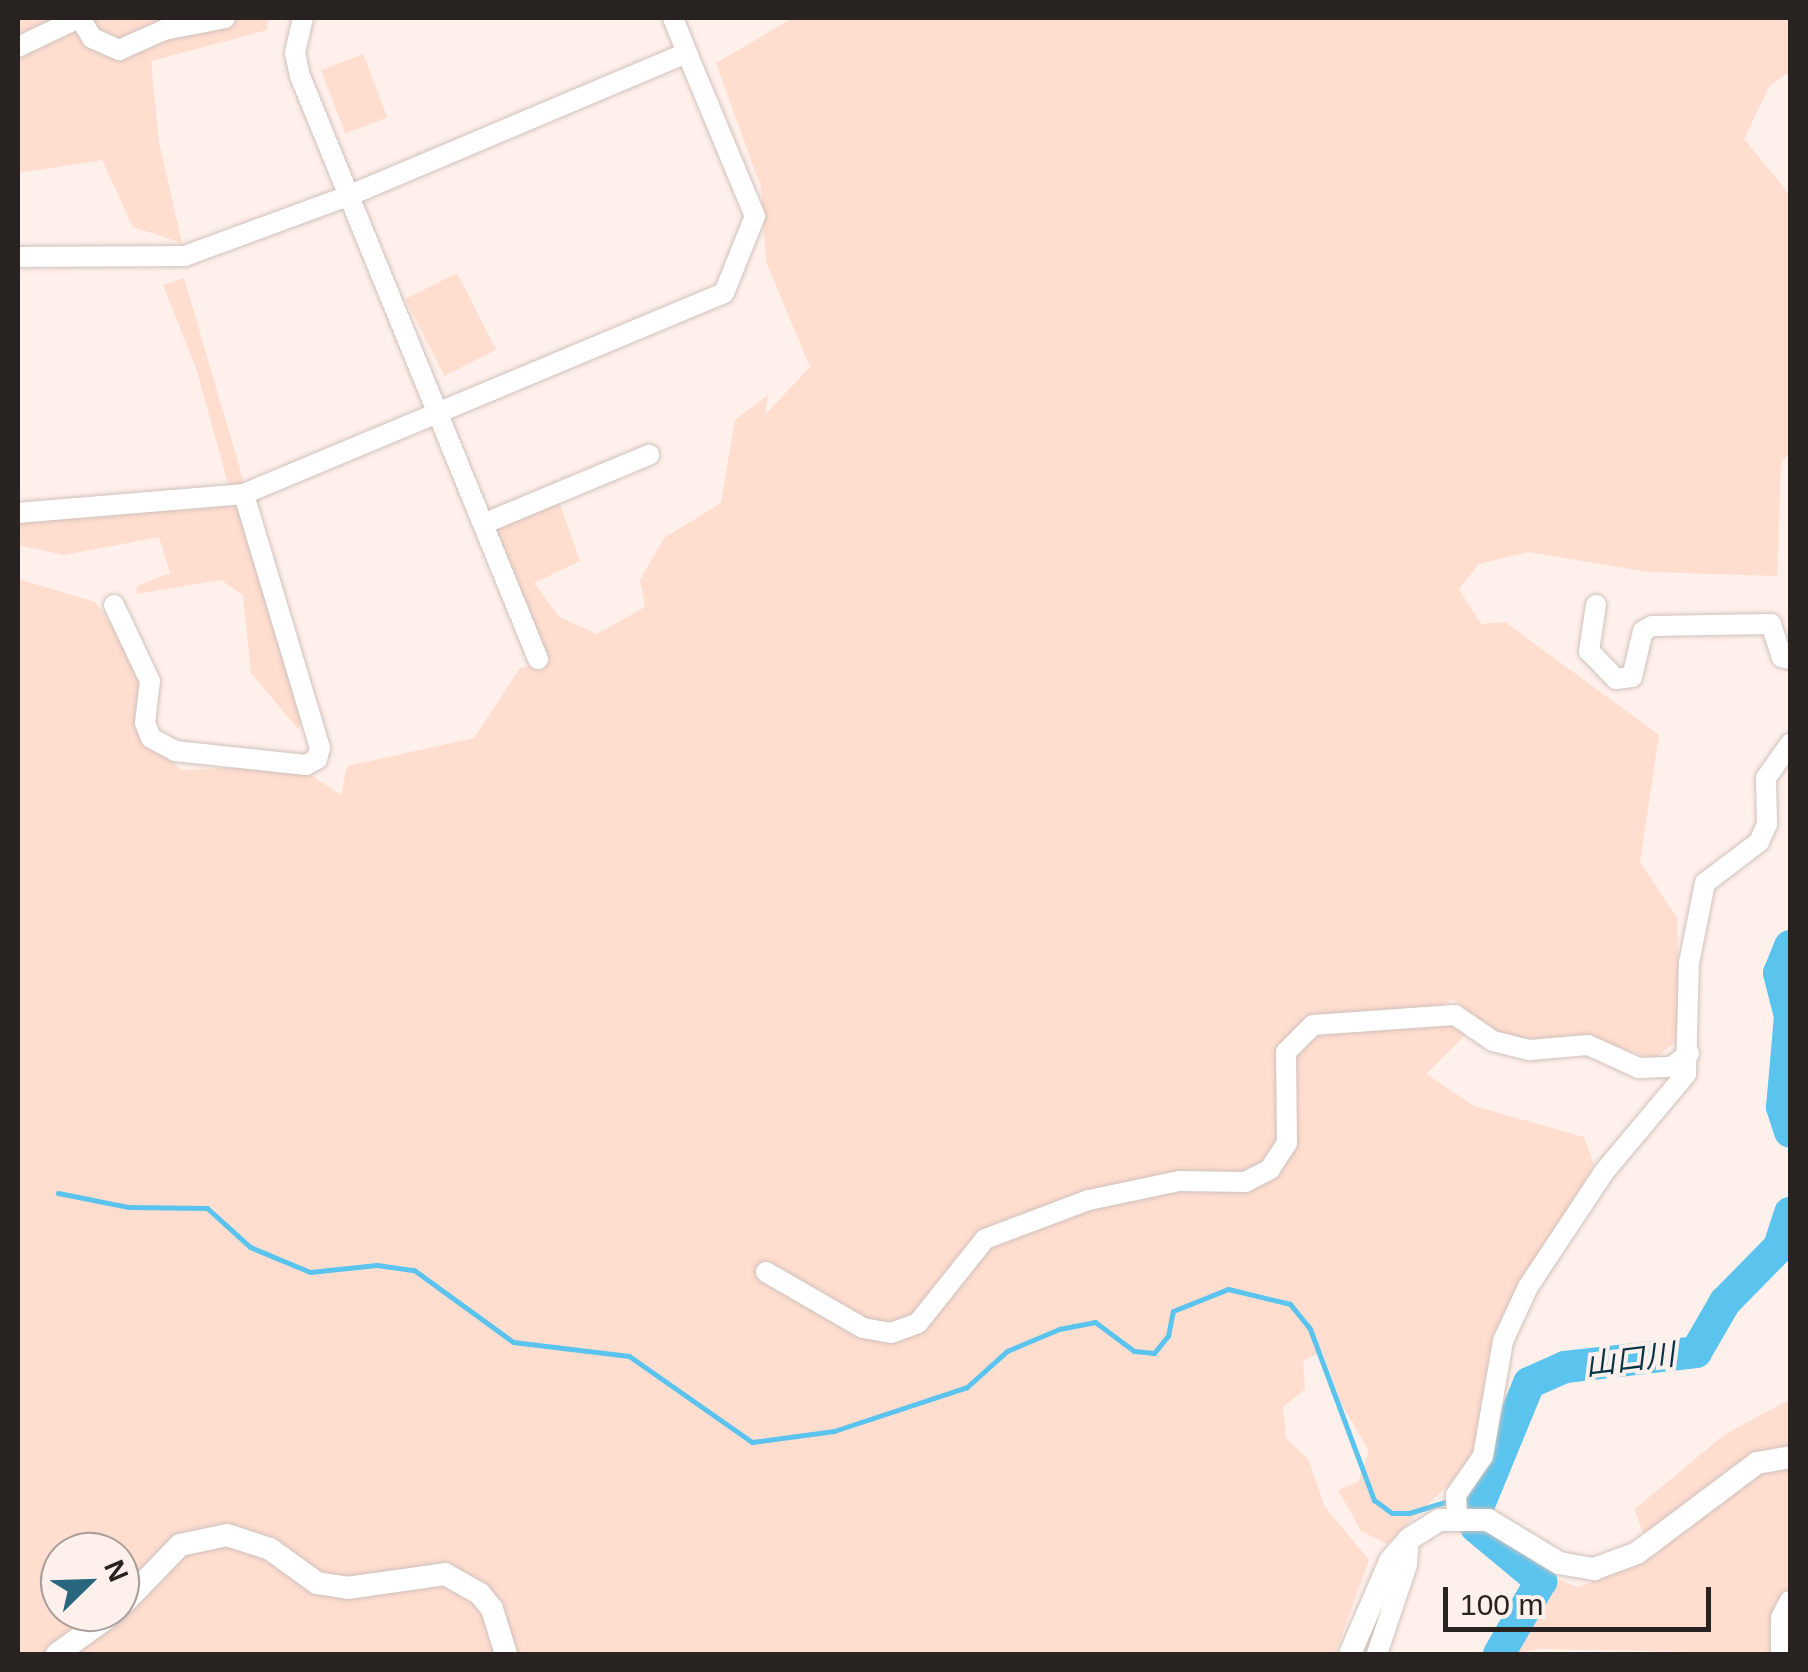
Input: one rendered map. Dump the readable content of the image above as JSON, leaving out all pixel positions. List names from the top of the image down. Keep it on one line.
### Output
{"water":["山口川"],"scale_bar":"100 m","north":"top right"}
